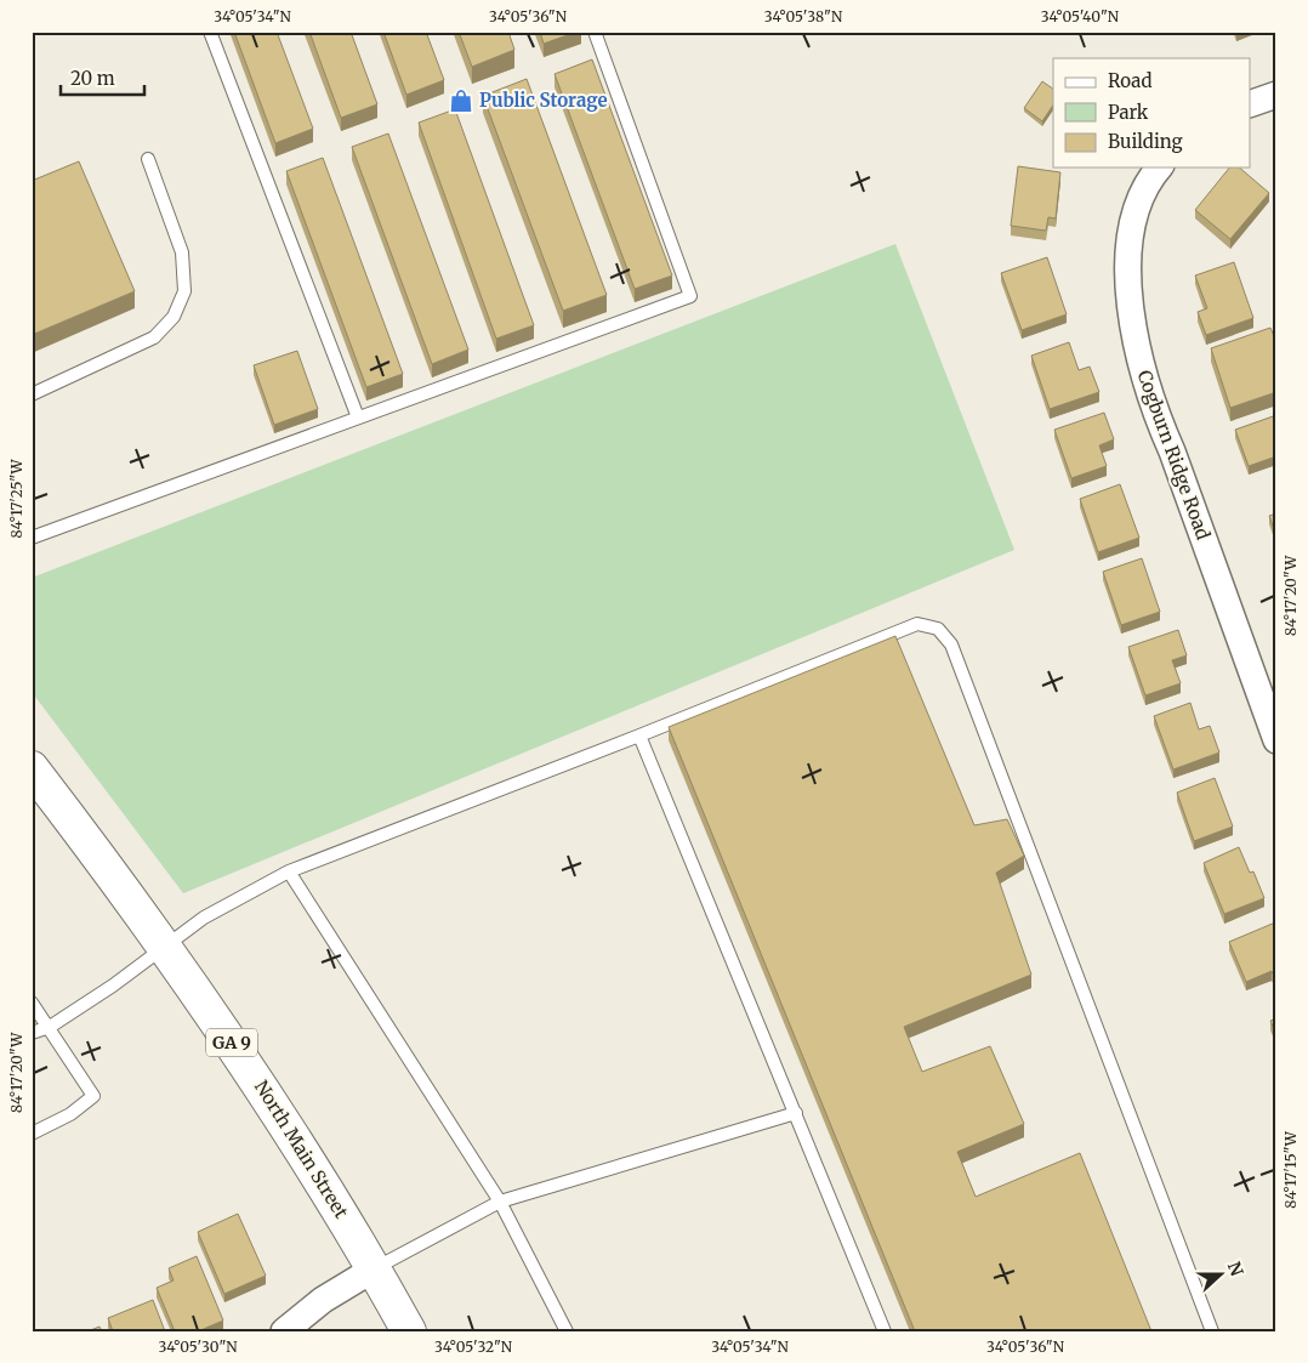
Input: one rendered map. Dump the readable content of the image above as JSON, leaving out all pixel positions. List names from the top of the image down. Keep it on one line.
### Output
{"streets":{"main road":["GA 9","North Main Street"],"street":["Cogburn Ridge Road"]},"places":{"shop":["Public Storage"]},"legend":["Road","Park","Building"],"scale_bar":"20 m","north":"right","coordinates":["34°05'34\"N","34°05'36\"N","34°05'38\"N","34°05'40\"N","84°17'25\"W","84°17'20\"W","84°17'15\"W","34°05'30\"N","34°05'32\"N"]}
